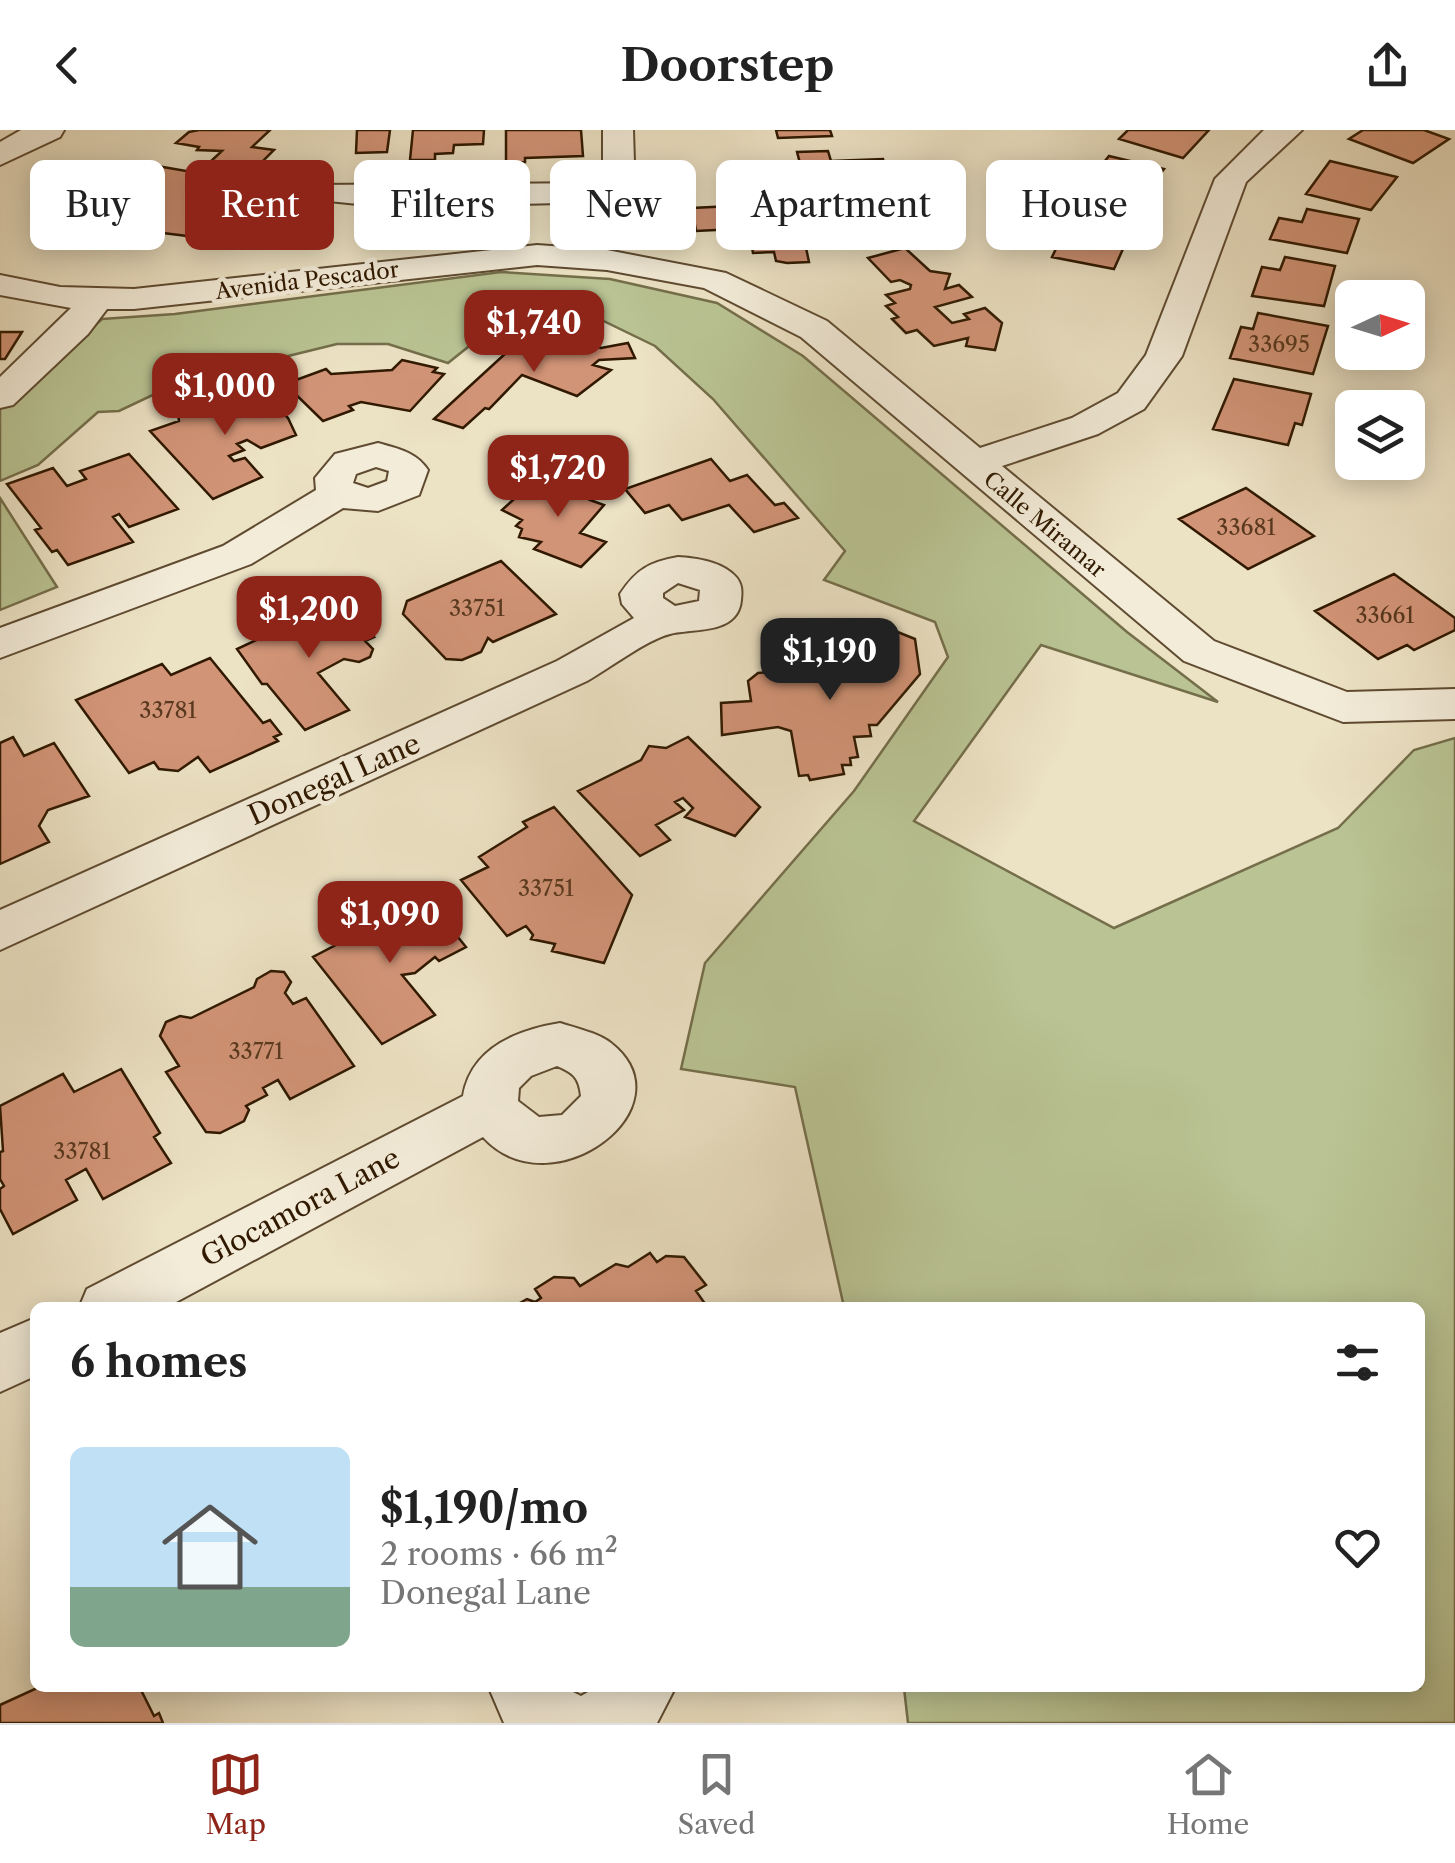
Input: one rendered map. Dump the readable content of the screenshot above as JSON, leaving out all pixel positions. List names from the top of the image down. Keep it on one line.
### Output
{"streets":{"street":["Avenida Pescador","Calle Miramar","Donegal Lane","Glocamora Lane"]},"crossings":[["Avenida Pescador","Calle Miramar"]],"house_numbers":["33695","33681","33751","33661","33781","33751","33771","33781"],"north":"right","page":{"header":"Doorstep","chip":["Buy","Rent","Filters","New","Apartment","House"],"price":["$1,740","$1,000","$1,720","$1,200","$1,190","$1,090"],"heading":"6 homes","list":[{"name":"$1,190/mo","note":"2 rooms · 66 m² · Donegal Lane"}],"tabs":["Map","Saved","Home"]}}
